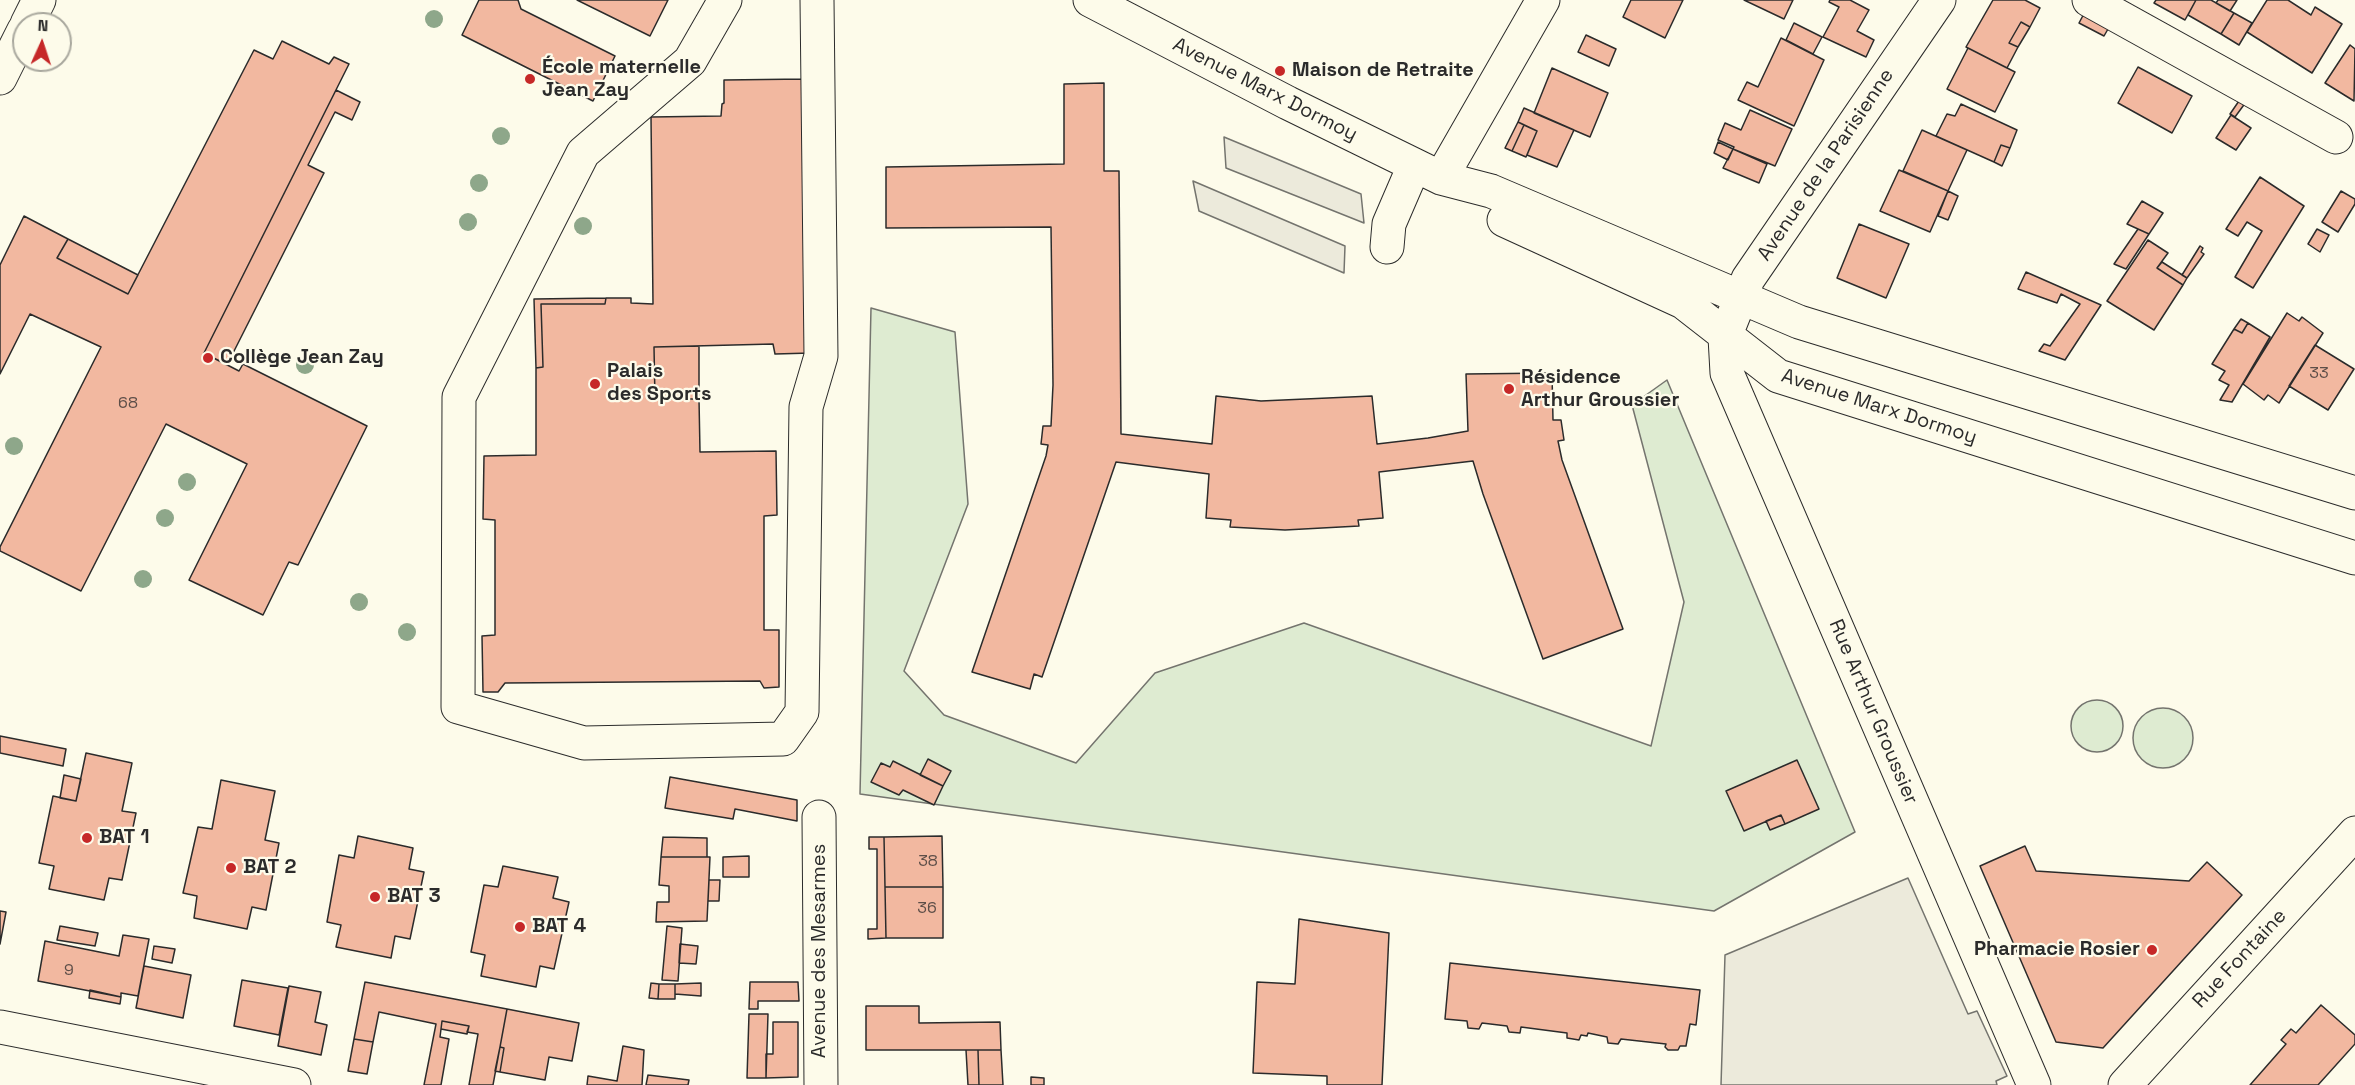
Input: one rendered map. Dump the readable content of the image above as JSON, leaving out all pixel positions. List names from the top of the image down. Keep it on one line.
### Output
{"streets":{"street":["Avenue Marx Dormoy","Avenue de la Parisienne","Rue Arthur Groussier","Avenue des Mesarmes","Rue Fontaine"]},"crossings":[["Avenue Marx Dormoy","Avenue de la Parisienne"],["Avenue Marx Dormoy","Rue Arthur Groussier"],["Avenue de la Parisienne","Rue Arthur Groussier"]],"places":["Maison de Retraite","École maternelle Jean Zay","Collège Jean Zay","Palais des Sports","Résidence Arthur Groussier","BAT 1","BAT 2","BAT 3","BAT 4","Pharmacie Rosier"],"house_numbers":["33","68","38","36","9"],"north":"top"}
